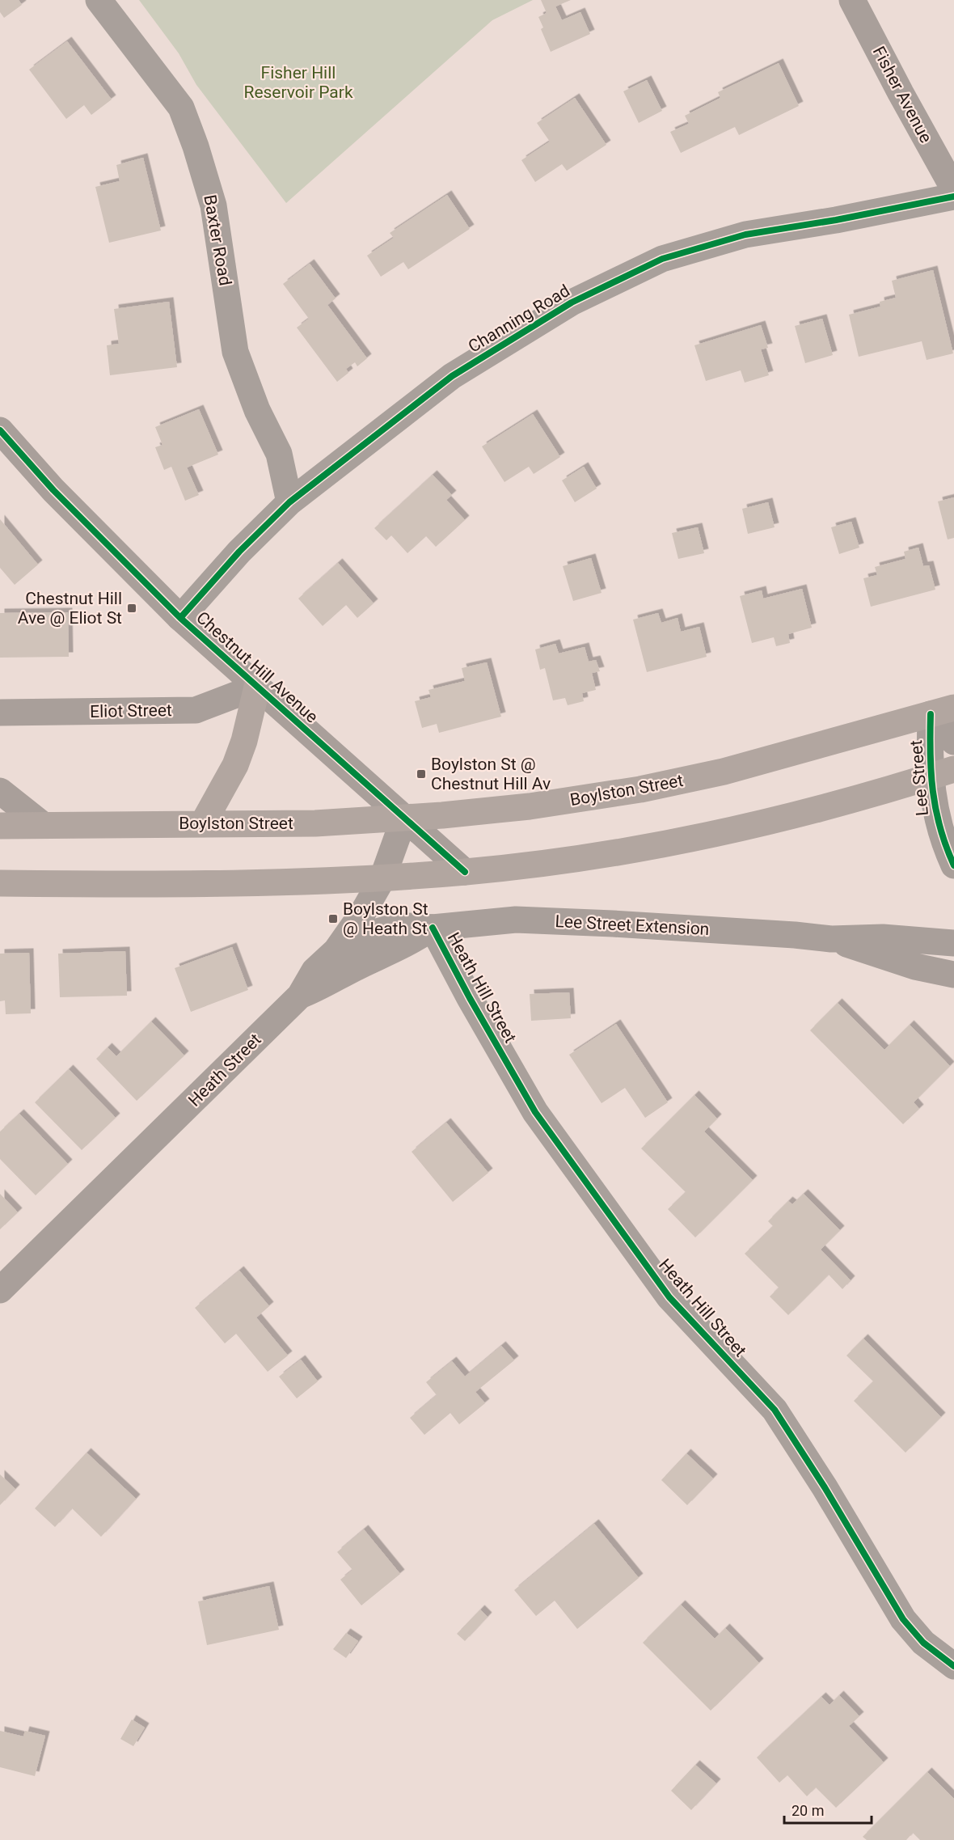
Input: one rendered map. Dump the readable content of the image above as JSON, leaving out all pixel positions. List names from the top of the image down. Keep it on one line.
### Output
{"streets":{"highway":["Boylston Street"],"street":["Fisher Avenue","Baxter Road","Channing Road","Chestnut Hill Avenue","Eliot Street","Lee Street","Lee Street Extension","Heath Hill Street","Heath Street"]},"crossings":[["Baxter Road","Channing Road"],["Channing Road","Chestnut Hill Avenue"],["Chestnut Hill Avenue","Eliot Street"],["Chestnut Hill Avenue","Boylston Street"],["Chestnut Hill Avenue","Heath Street"],["Lee Street","Boylston Street"],["Boylston Street","Heath Street"],["Lee Street Extension","Heath Hill Street"],["Lee Street Extension","Heath Street"]],"parks":["Fisher Hill Reservoir Park"],"places":{"transit":["Chestnut Hill Ave @ Eliot St","Boylston St @ Chestnut Hill Av","Boylston St @ Heath St"]},"scale_bar":"20 m"}
